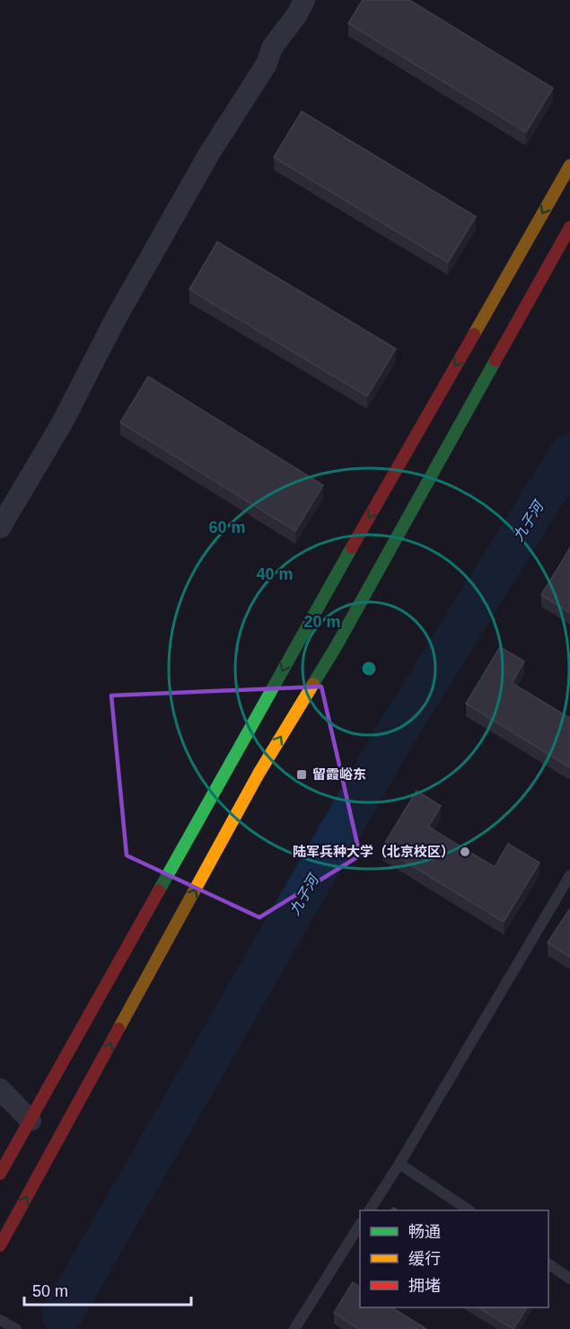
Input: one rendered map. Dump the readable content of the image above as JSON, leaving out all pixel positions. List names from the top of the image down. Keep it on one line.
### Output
{"water":["九子河"],"places":{"transit":["留霞峪东"],"other":["陆军兵种大学（北京校区）"]},"legend":["畅通","缓行","拥堵"],"scale_bar":"50 m","rings":["60 m","40 m","20 m"]}
